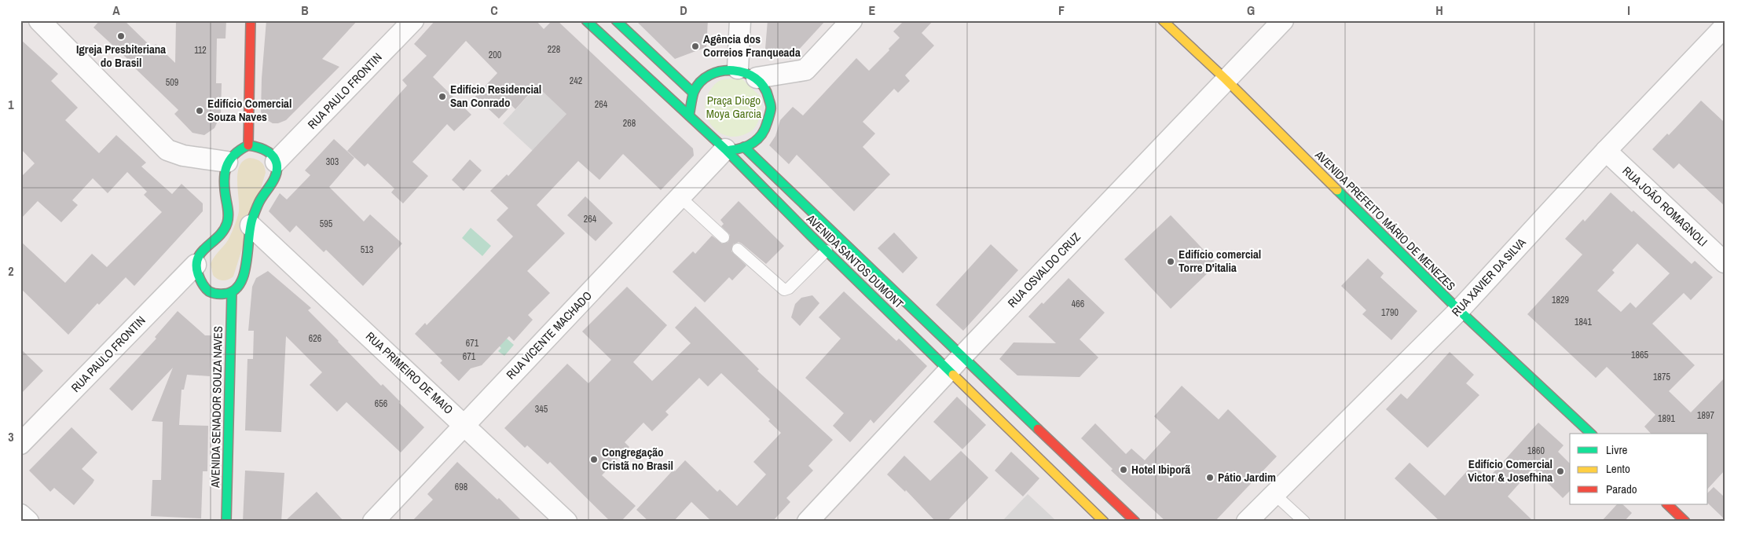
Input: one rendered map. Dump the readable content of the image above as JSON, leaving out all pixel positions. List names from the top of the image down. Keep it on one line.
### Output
{"streets":{"main road":["AVENIDA PREFEITO MÁRIO DE MENEZES","AVENIDA SANTOS DUMONT","AVENIDA SENADOR SOUZA NAVES"],"street":["RUA PAULO FRONTIN","RUA JOÃO ROMAGNOLI","RUA OSVALDO CRUZ","RUA XAVIER DA SILVA","RUA VICENTE MACHADO","RUA PRIMEIRO DE MAIO"]},"crossings":[["RUA JOÃO ROMAGNOLI","RUA XAVIER DA SILVA"],["AVENIDA PREFEITO MÁRIO DE MENEZES","RUA OSVALDO CRUZ"],["AVENIDA PREFEITO MÁRIO DE MENEZES","RUA XAVIER DA SILVA"],["AVENIDA SANTOS DUMONT","RUA OSVALDO CRUZ"],["AVENIDA SANTOS DUMONT","RUA VICENTE MACHADO"],["RUA VICENTE MACHADO","RUA PRIMEIRO DE MAIO"]],"parks":["Praça Diogo Moya Garcia"],"places":["Igreja Presbiteriana do Brasil","Agência dos Correios Franqueada","Edifício Residencial San Conrado","Edifício Comercial Souza Naves","Edifício comercial Torre D'italia","Congregação Cristã no Brasil","Hotel Ibiporã","Edifício Comercial Victor & Josefhina","Pátio Jardim"],"house_numbers":["228","112","200","242","509","264","268","303","264","595","513","1829","466","1790","1841","626","671","1865","671","1875","656","345","1897","1891","1860","698"],"legend":["Livre","Lento","Parado"],"grid":{"columns":["A","B","C","D","E","F","G","H","I"],"rows":["1","2","3"]}}
